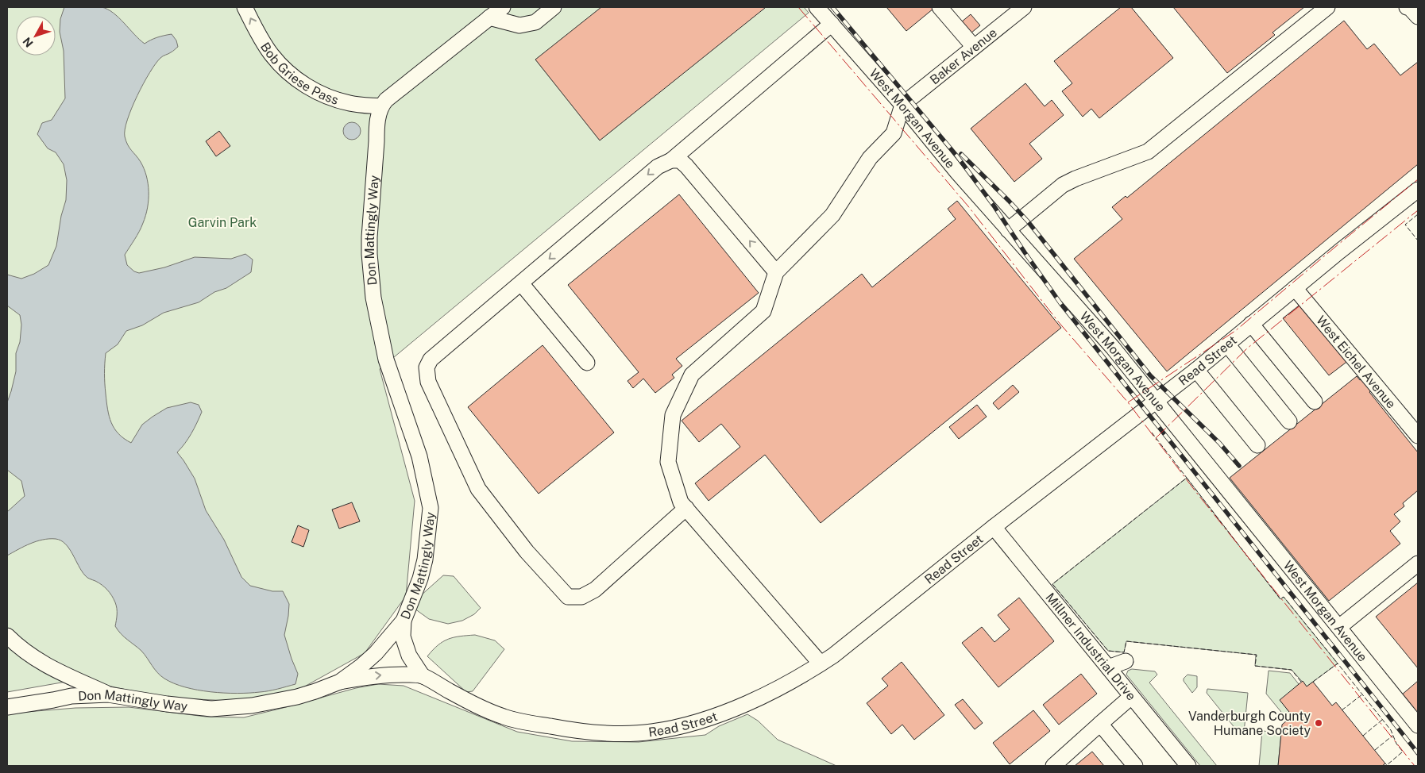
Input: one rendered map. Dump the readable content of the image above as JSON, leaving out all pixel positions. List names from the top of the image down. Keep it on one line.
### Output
{"streets":{"street":["Baker Avenue","Bob Griese Pass","West Morgan Avenue","Don Mattingly Way","Read Street","West Eichel Avenue","Millner Industrial Drive"]},"crossings":[["Baker Avenue","West Morgan Avenue"],["Bob Griese Pass","Don Mattingly Way"],["West Morgan Avenue","Read Street"],["Don Mattingly Way","Read Street"],["Read Street","West Eichel Avenue"],["Read Street","Millner Industrial Drive"]],"one_way":["Bob Griese Pass"],"parks":["Garvin Park"],"places":["Vanderburgh County Humane Society"],"north":"bottom left"}
